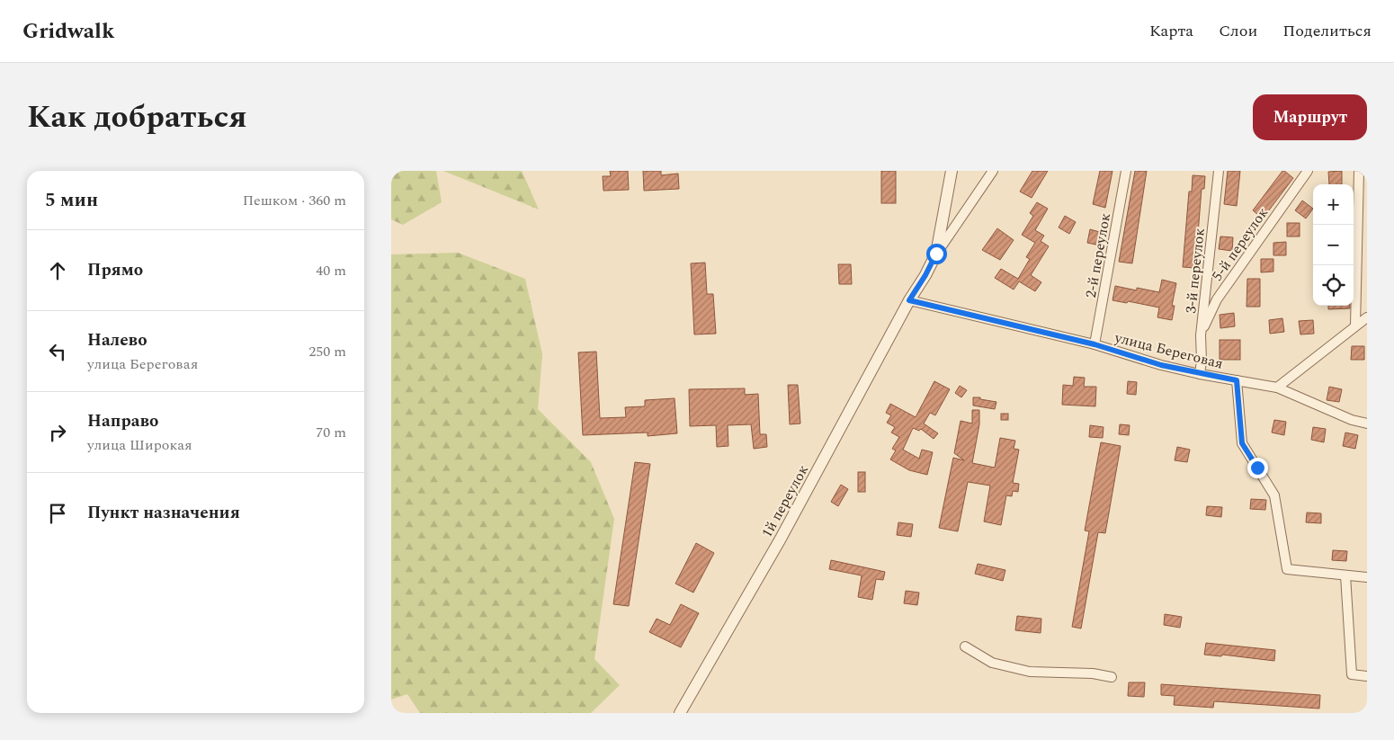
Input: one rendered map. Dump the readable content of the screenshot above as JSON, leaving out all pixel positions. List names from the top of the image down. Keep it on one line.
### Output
{"streets":{"street":["5-й переулок","2-й переулок","3-й переулок","улица Береговая","1й переулок"]},"crossings":[["5-й переулок","3-й переулок"],["2-й переулок","улица Береговая"],["3-й переулок","улица Береговая"],["улица Береговая","1й переулок"]],"page":{"header":"Gridwalk","nav":["Карта","Слои","Поделиться"],"title":"Как добраться","buttons":"Маршрут","heading":["5 мин","Пешком · 360 m"],"map_buttons":["+","−"],"list":[["Прямо","40 m"],["Налево","улица Береговая","250 m"],["Направо","улица Широкая","70 m"],"Пункт назначения"]}}
